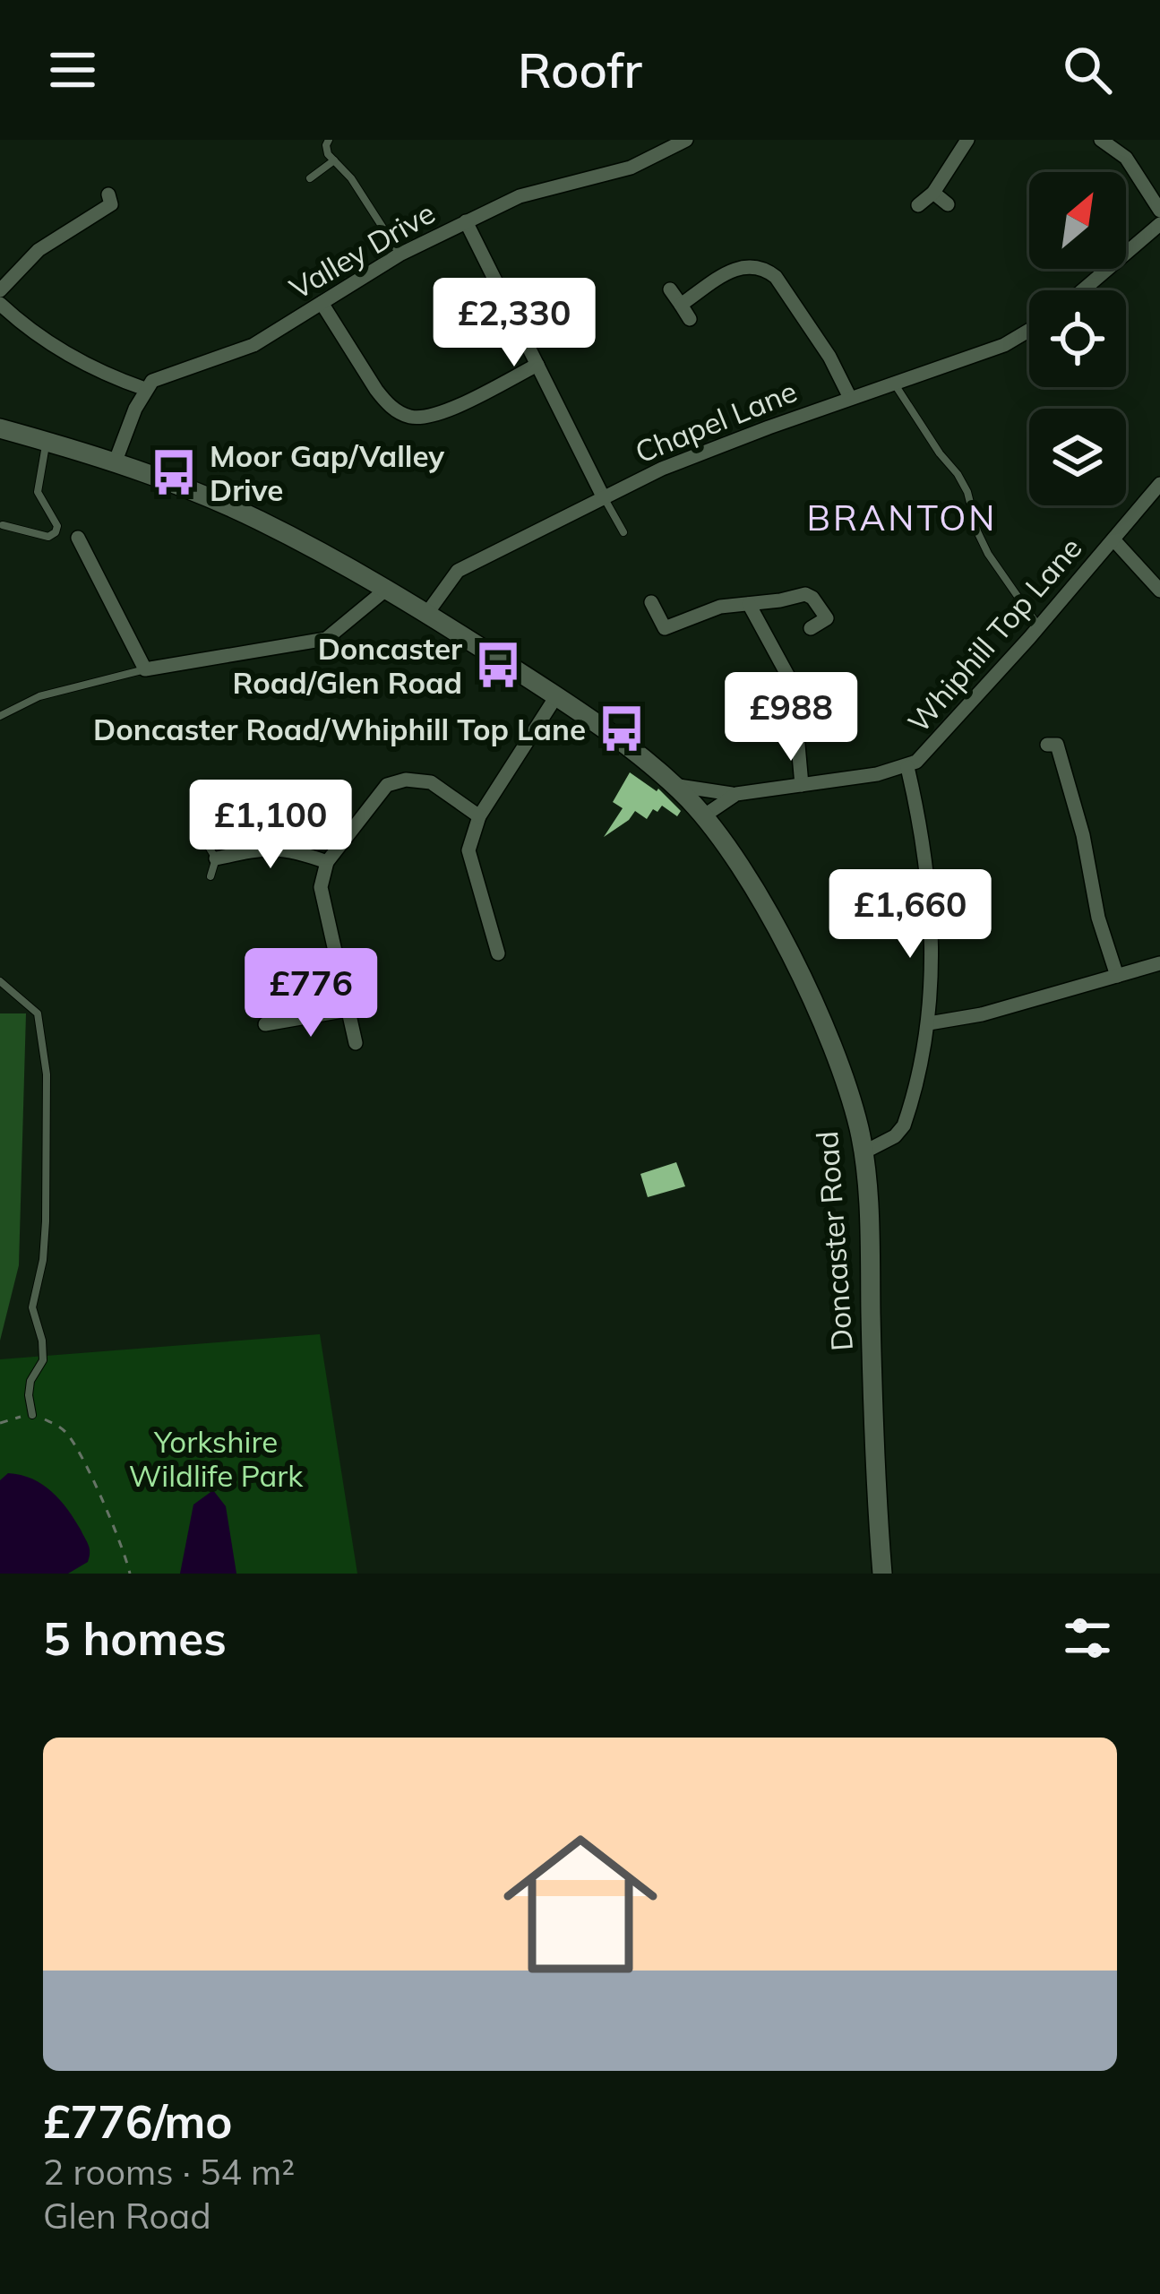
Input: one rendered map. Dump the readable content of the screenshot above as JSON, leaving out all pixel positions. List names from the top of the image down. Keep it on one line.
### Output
{"streets":{"main road":["Doncaster Road"],"street":["Valley Drive","Chapel Lane","Whiphill Top Lane"]},"crossings":[["Chapel Lane","Doncaster Road"],["Whiphill Top Lane","Doncaster Road"]],"districts":["BRANTON"],"parks":["Yorkshire Wildlife Park"],"places":{"bus stop":["Moor Gap/Valley Drive","Doncaster Road/Glen Road","Doncaster Road/Whiphill Top Lane"]},"north":"top right","page":{"header":"Roofr","price":["£2,330","£988","£1,100","£1,660","£776"],"heading":"5 homes","list":[{"name":"£776/mo","note":"2 rooms · 54 m² · Glen Road"}]}}
